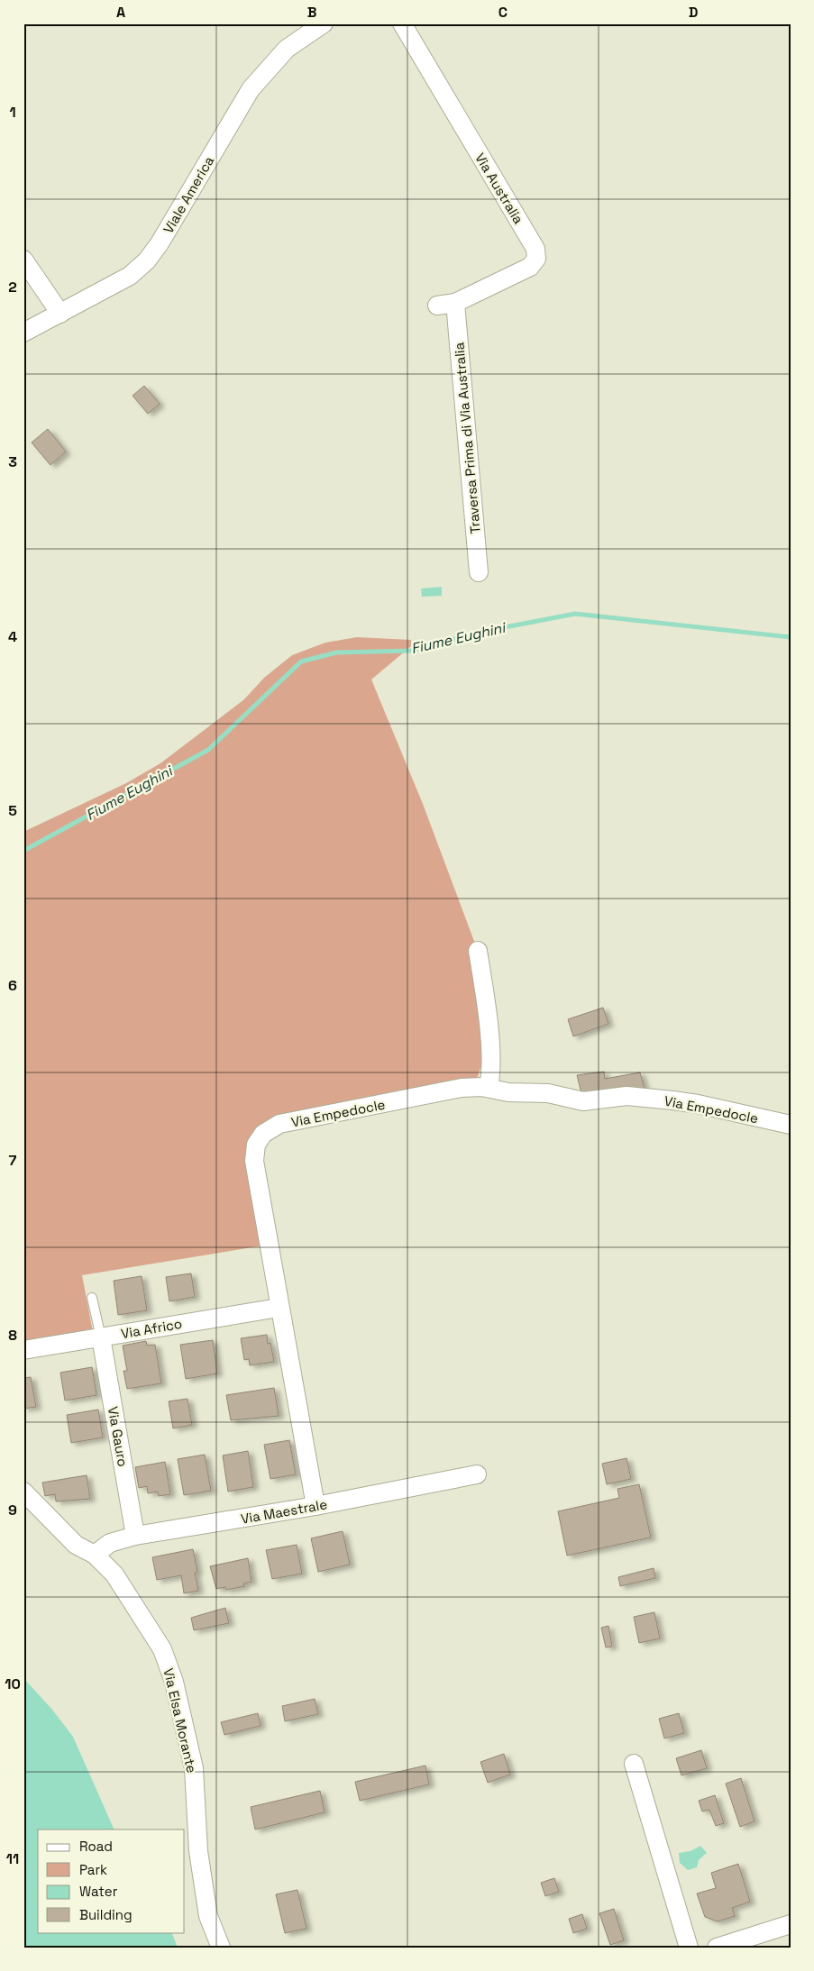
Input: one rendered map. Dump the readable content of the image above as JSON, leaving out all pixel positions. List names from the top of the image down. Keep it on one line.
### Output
{"streets":{"street":["Via Australia","Viale America","Traversa Prima di Via Australia","Via Empedocle","Via Africo","Via Gauro","Via Maestrale","Via Elsa Morante"]},"crossings":[["Via Australia","Traversa Prima di Via Australia"],["Via Empedocle","Via Africo"],["Via Empedocle","Via Maestrale"],["Via Africo","Via Gauro"],["Via Gauro","Via Maestrale"],["Via Maestrale","Via Elsa Morante"]],"water":["Fiume Eughini"],"legend":["Road","Park","Water","Building"],"grid":{"columns":["A","B","C","D"],"rows":["1","2","3","4","5","6","7","8","9","10","11"]}}
